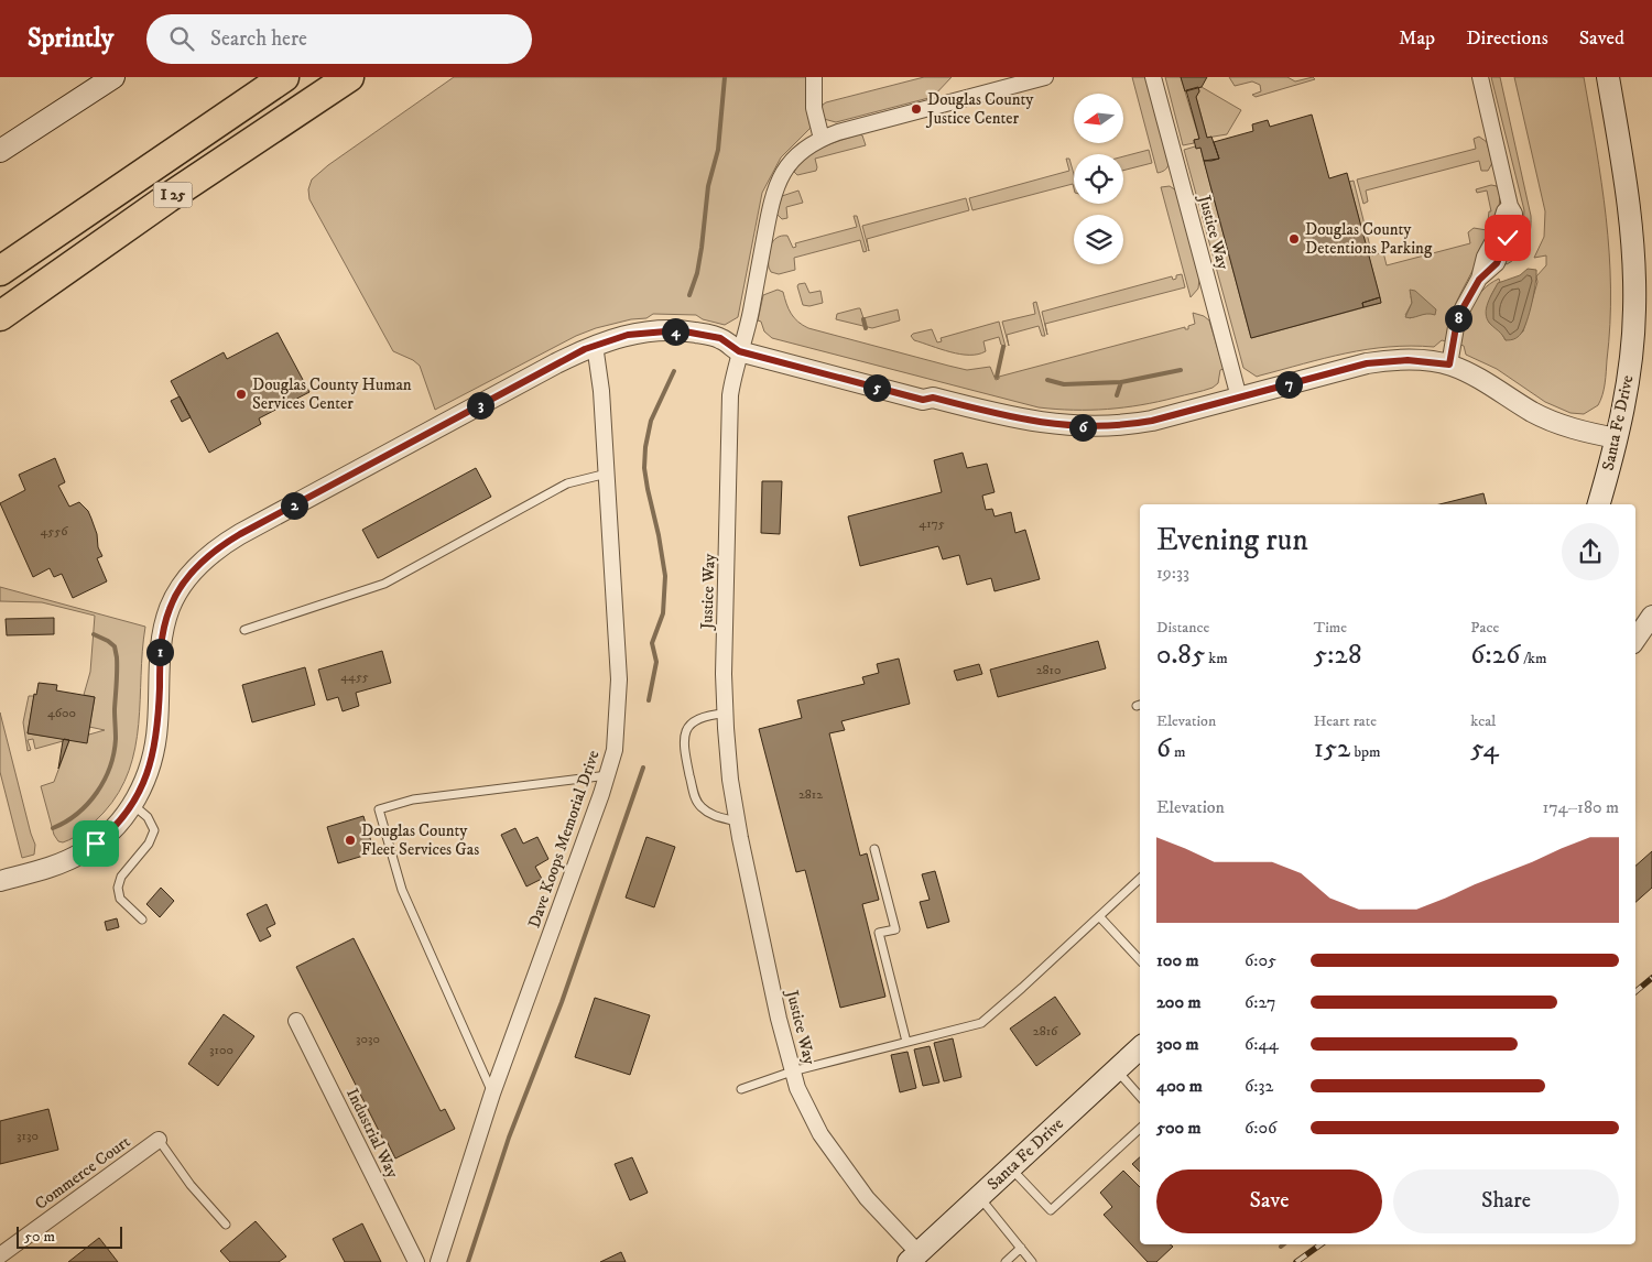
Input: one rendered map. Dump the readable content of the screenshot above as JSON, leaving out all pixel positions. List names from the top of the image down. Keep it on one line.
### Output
{"streets":{"highway":["I 25"],"main road":["Santa Fe Drive"],"street":["Justice Way","Dave Koops Memorial Drive","Industrial Way","Commerce Court"]},"crossings":[["Justice Way","Santa Fe Drive"]],"places":["Douglas County Justice Center","Douglas County Detentions Parking","Douglas County Human Services Center","Douglas County Fleet Services Gas"],"house_numbers":["4175","4556","2810","4455","4600","2812","2816","3030","3100","3130"],"scale_bar":"50 m","north":"left","page":{"header":"Sprintly","search":"Search here","nav":["Map","Directions","Saved"],"pins":["8","4","7","5","3","6","2","1"],"heading":["Evening run","19:33"],"stats":[["Distance","0.85 km"],["Time","5:28"],["Pace","6:26 /km"],["Elevation","6 m"],["Heart rate","152 bpm"],["kcal","54"]],"chart":["Elevation","174–180 m"],"list":[{"name":"100 m","note":"6:05"},{"name":"200 m","note":"6:27"},{"name":"300 m","note":"6:44"},{"name":"400 m","note":"6:32"},{"name":"500 m","note":"6:06"}],"buttons":["Save","Share"],"scale":"50 m"}}
